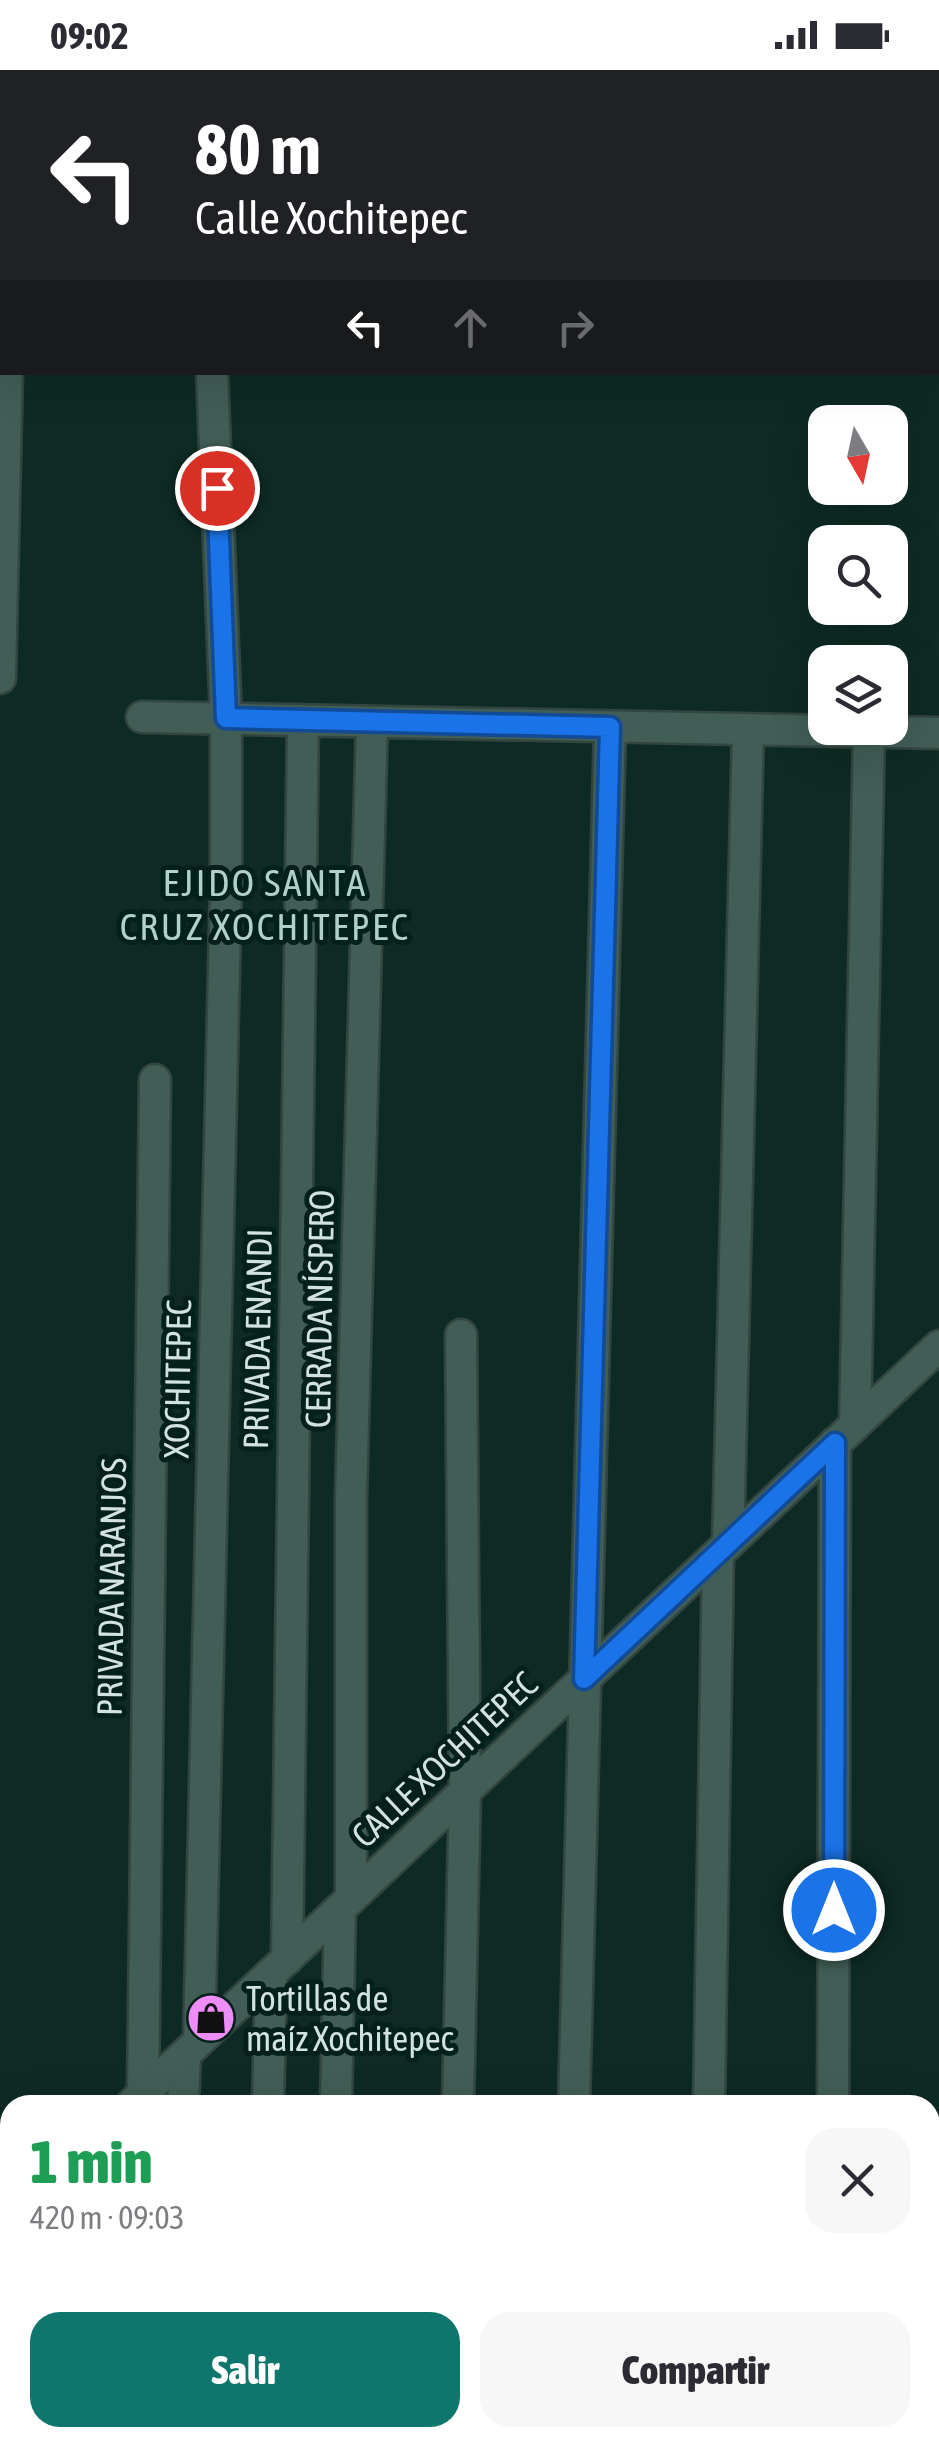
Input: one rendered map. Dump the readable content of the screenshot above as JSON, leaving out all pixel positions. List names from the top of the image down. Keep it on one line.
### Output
{"streets":{"street":["CERRADA NÍSPERO","PRIVADA ENANDI","XOCHITEPEC","PRIVADA NARANJOS","CALLE XOCHITEPEC"]},"crossings":[["CERRADA NÍSPERO","CALLE XOCHITEPEC"],["PRIVADA ENANDI","CALLE XOCHITEPEC"],["XOCHITEPEC","CALLE XOCHITEPEC"]],"districts":["EJIDO SANTA CRUZ XOCHITEPEC"],"places":{"shop":["Tortillas de maíz Xochitepec"]},"north":"bottom","page":{"status":"09:02","turn":["80 m","Calle Xochitepec"],"heading":["1 min","420 m · 09:03"],"buttons":["Salir","Compartir"]}}
